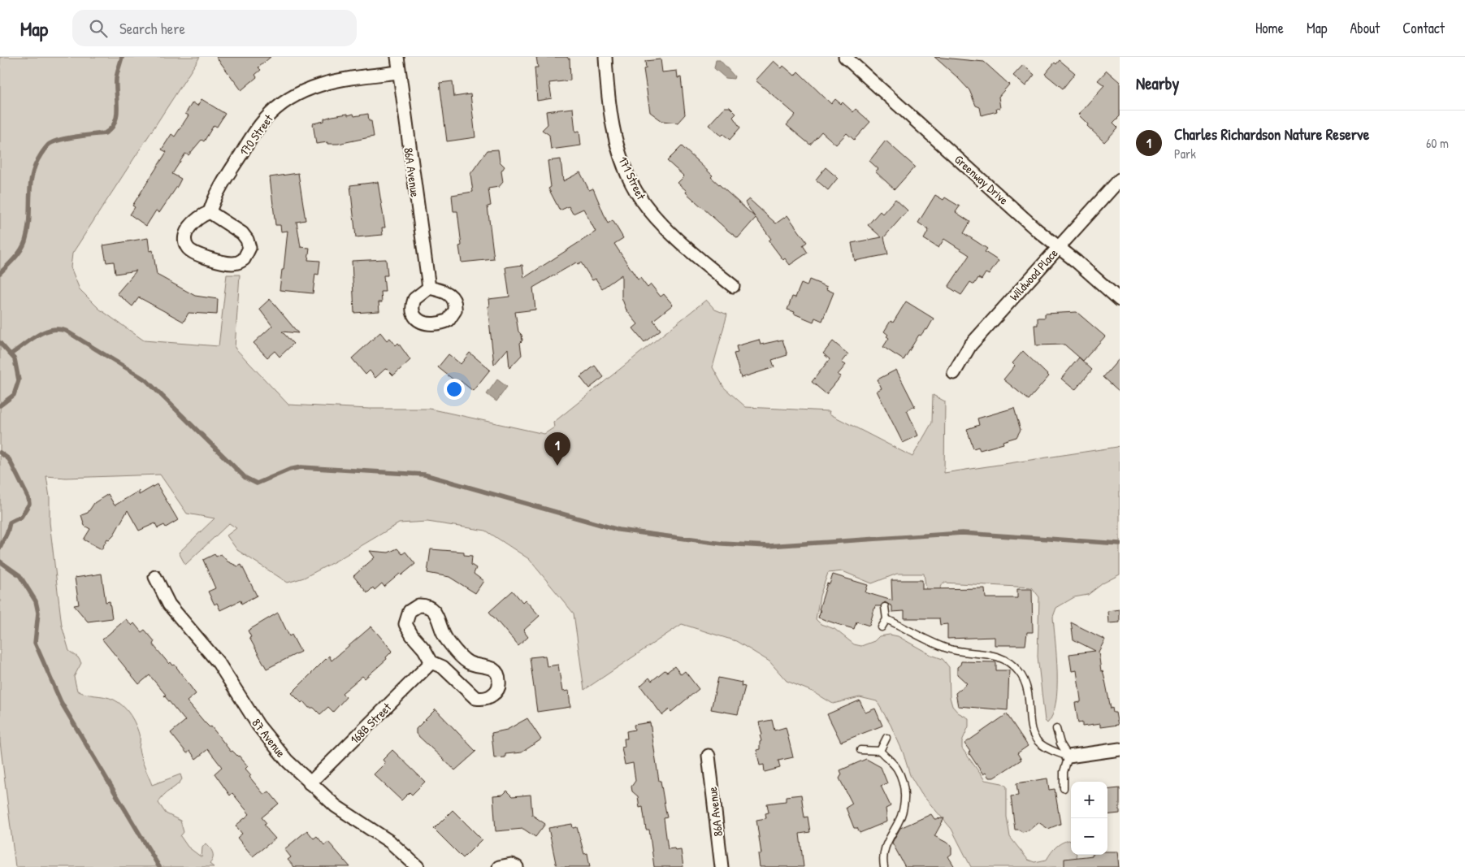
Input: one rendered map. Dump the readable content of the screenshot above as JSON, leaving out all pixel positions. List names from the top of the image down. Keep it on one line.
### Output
{"streets":{"street":["170 Street","86A Avenue","171 Street","Greenway Drive","Wildwood Place","168B Street","87 Avenue"]},"crossings":[["170 Street","86A Avenue"],["Greenway Drive","Wildwood Place"],["168B Street","87 Avenue"]],"page":{"header":"Map","search":"Search here","nav":["Home","Map","About","Contact"],"heading":"Nearby","list":[{"mark":"1","name":"Charles Richardson Nature Reserve","note":"Park","value":"60 m"}],"pins":"1","map_buttons":["+","−"]}}
